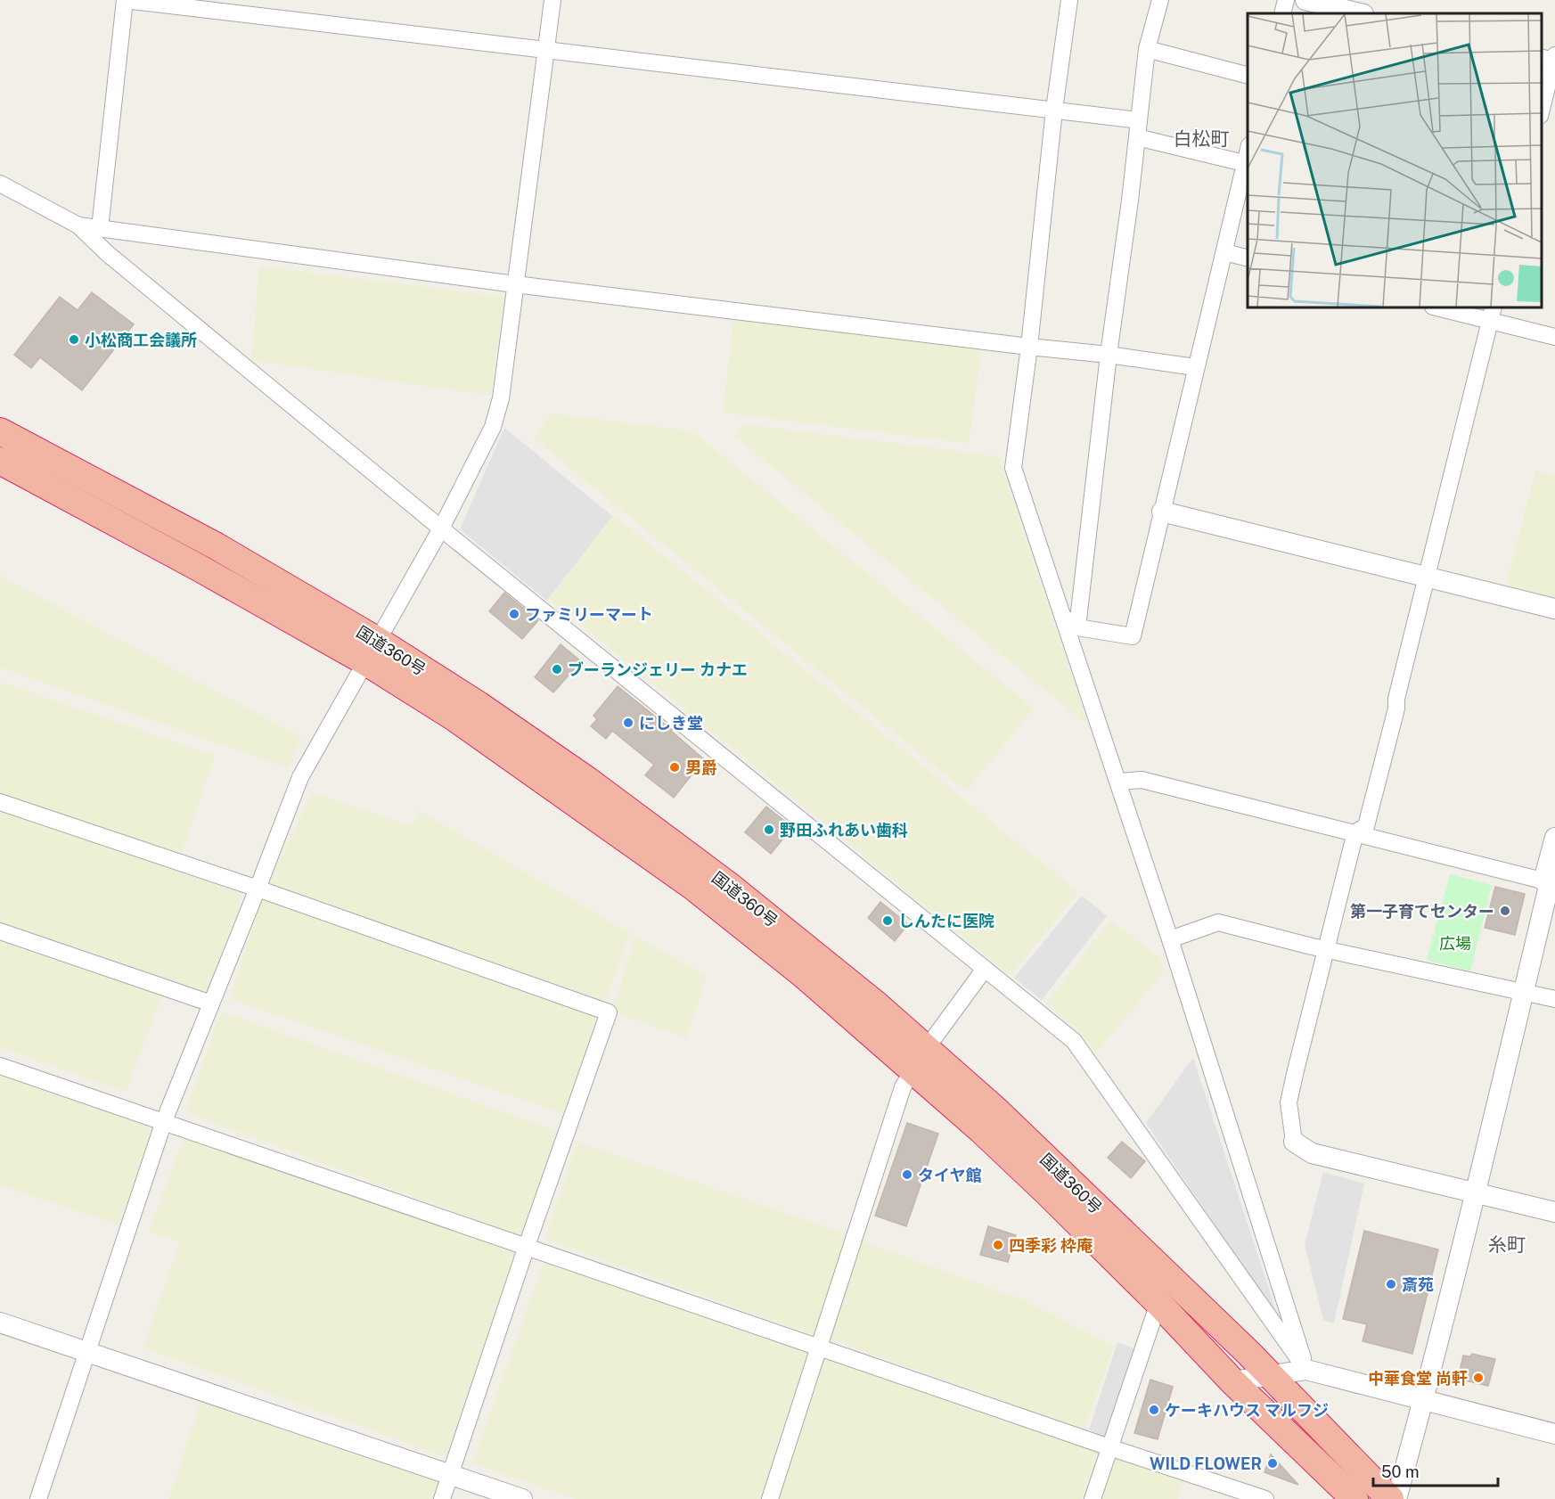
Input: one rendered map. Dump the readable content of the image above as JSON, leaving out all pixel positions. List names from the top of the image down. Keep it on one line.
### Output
{"streets":{"highway":["国道360号"]},"districts":["白松町","糸町"],"parks":["広場"],"places":["小松商工会議所","ファミリーマート","ブーランジェリー カナエ","にしき堂","男爵","野田ふれあい歯科","第一子育てセンター","しんたに医院","タイヤ館","四季彩 枠庵","斎苑","中華食堂 尚軒","ケーキハウス マルフジ","WILD FLOWER"],"scale_bar":"50 m"}
